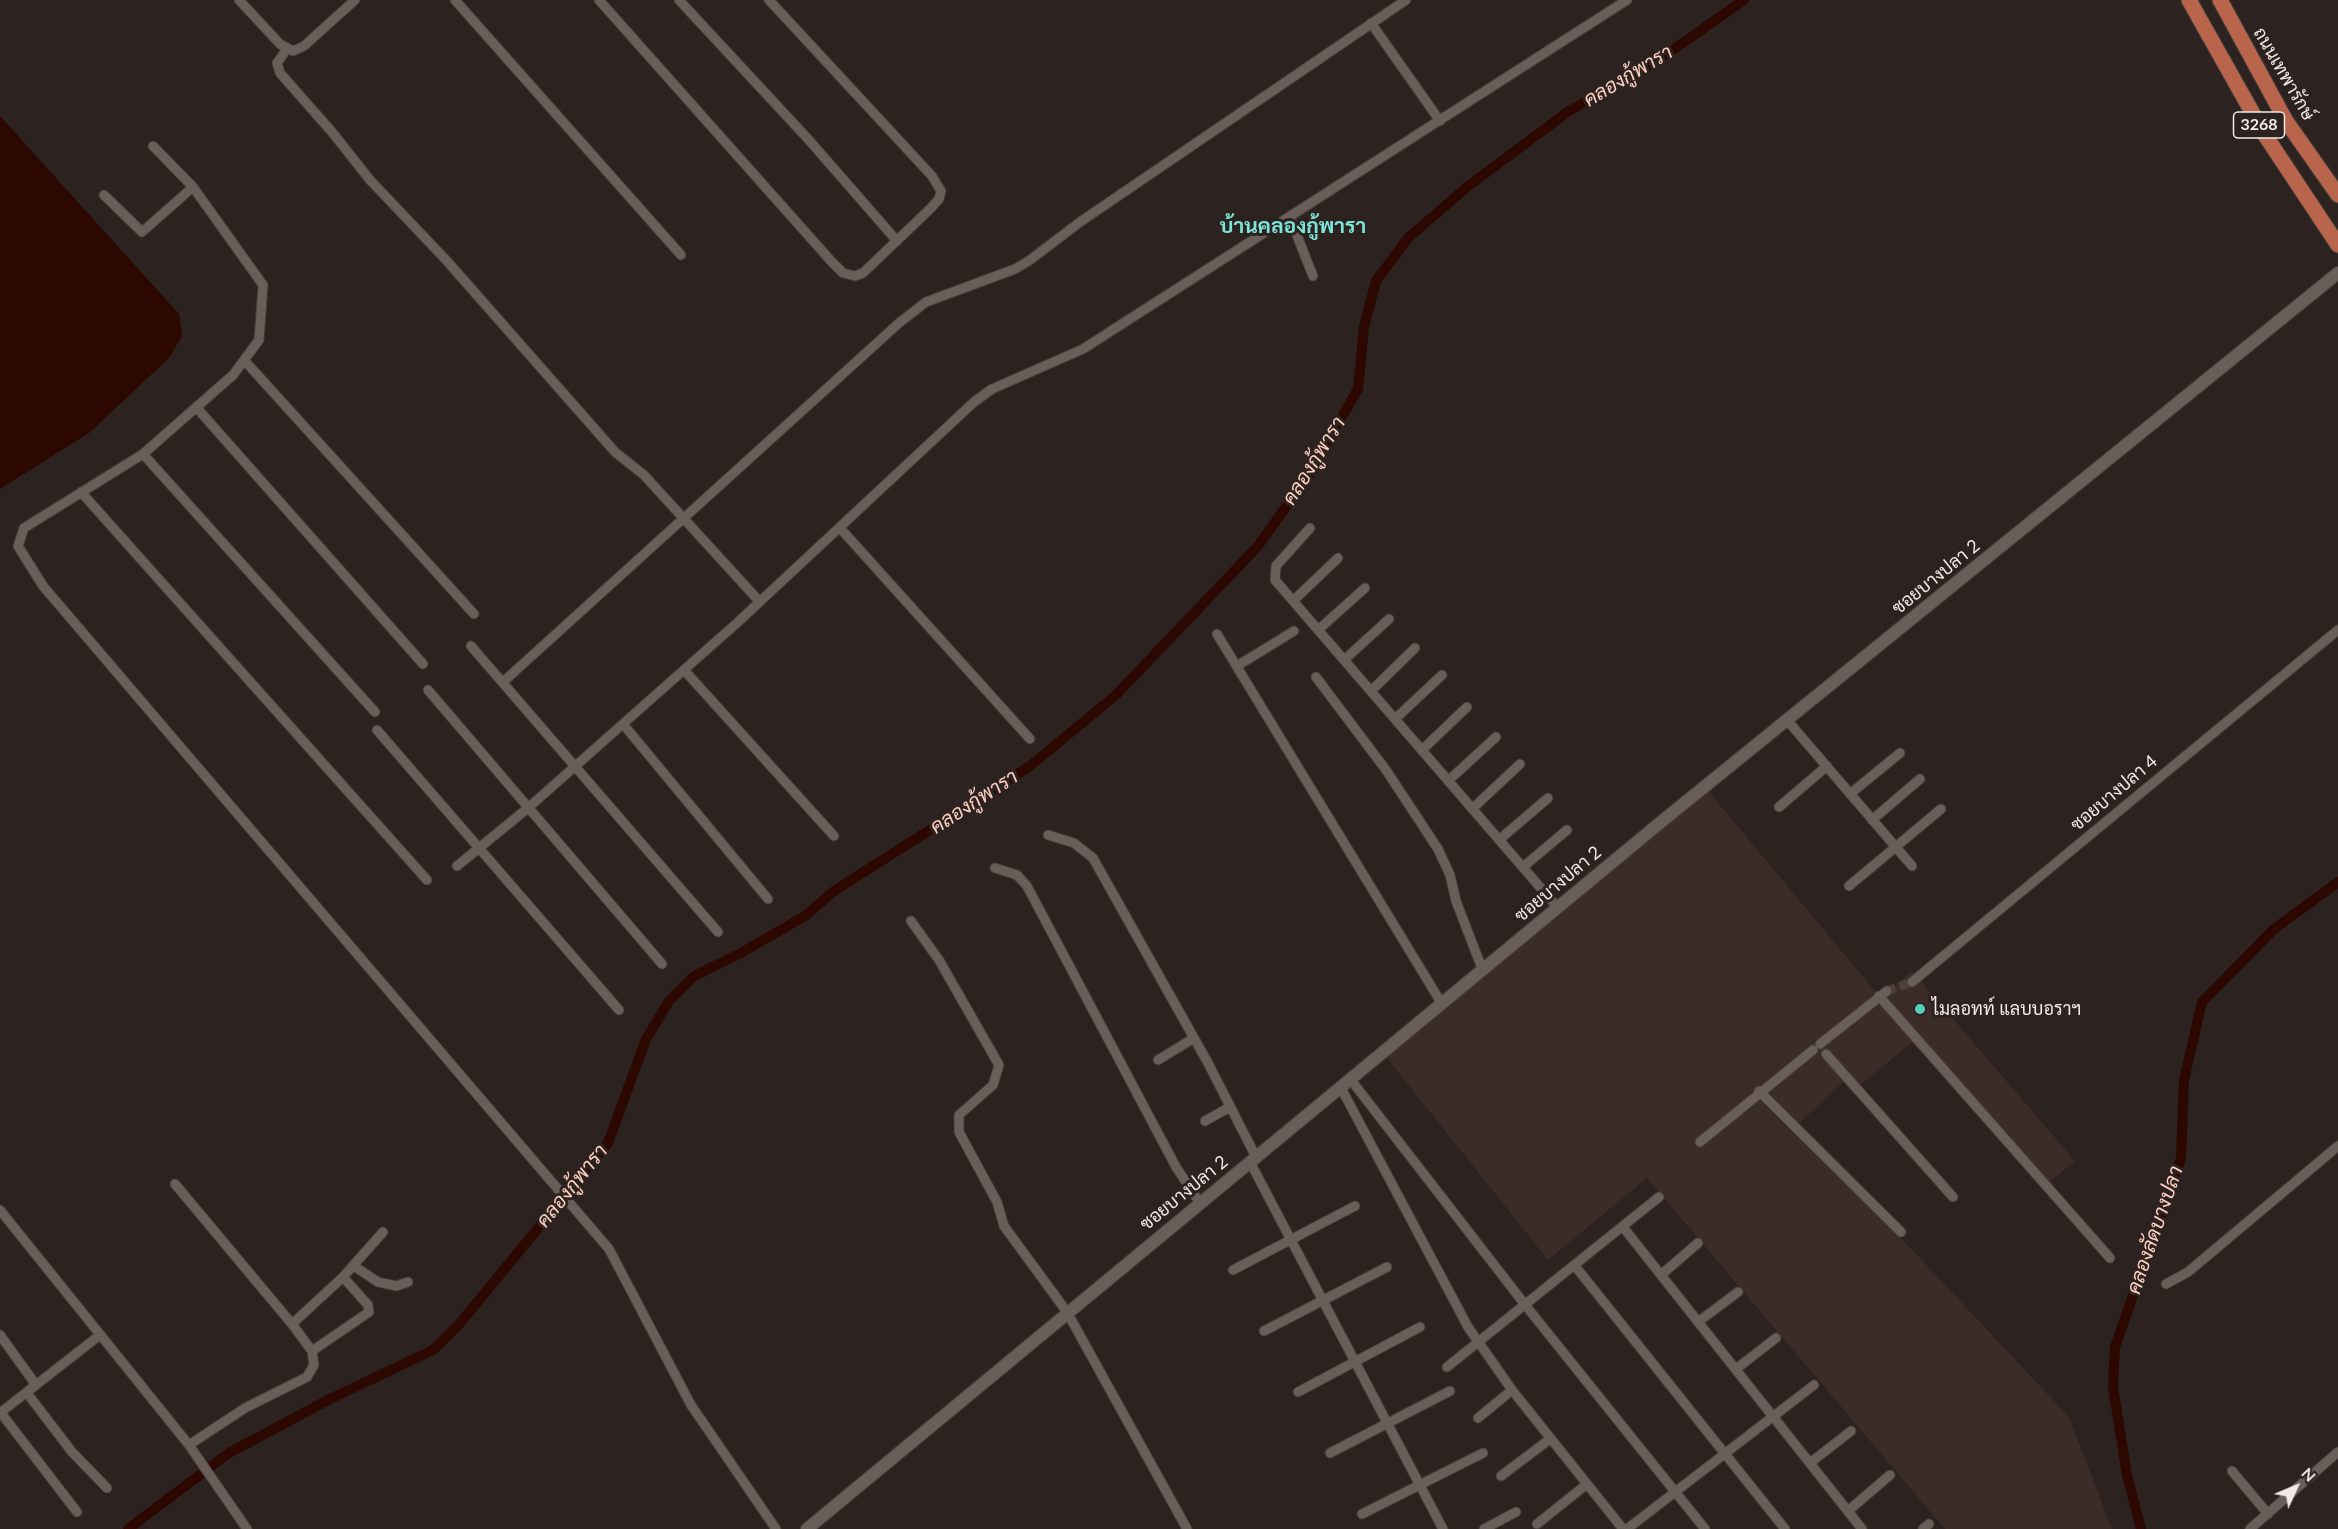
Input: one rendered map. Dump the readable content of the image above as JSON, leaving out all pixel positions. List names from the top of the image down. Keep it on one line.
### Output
{"streets":{"main road":["ถนนเทพารักษ์","3268"],"street":["ซอยบางปลา 2","ซอยบางปลา 4"]},"districts":["บ้านคลองกู้พารา"],"water":["คลองกู้พารา","คลองลัดบางปลา"],"places":["ไมลอทท์ แลบบอราฯ"],"north":"top right"}
